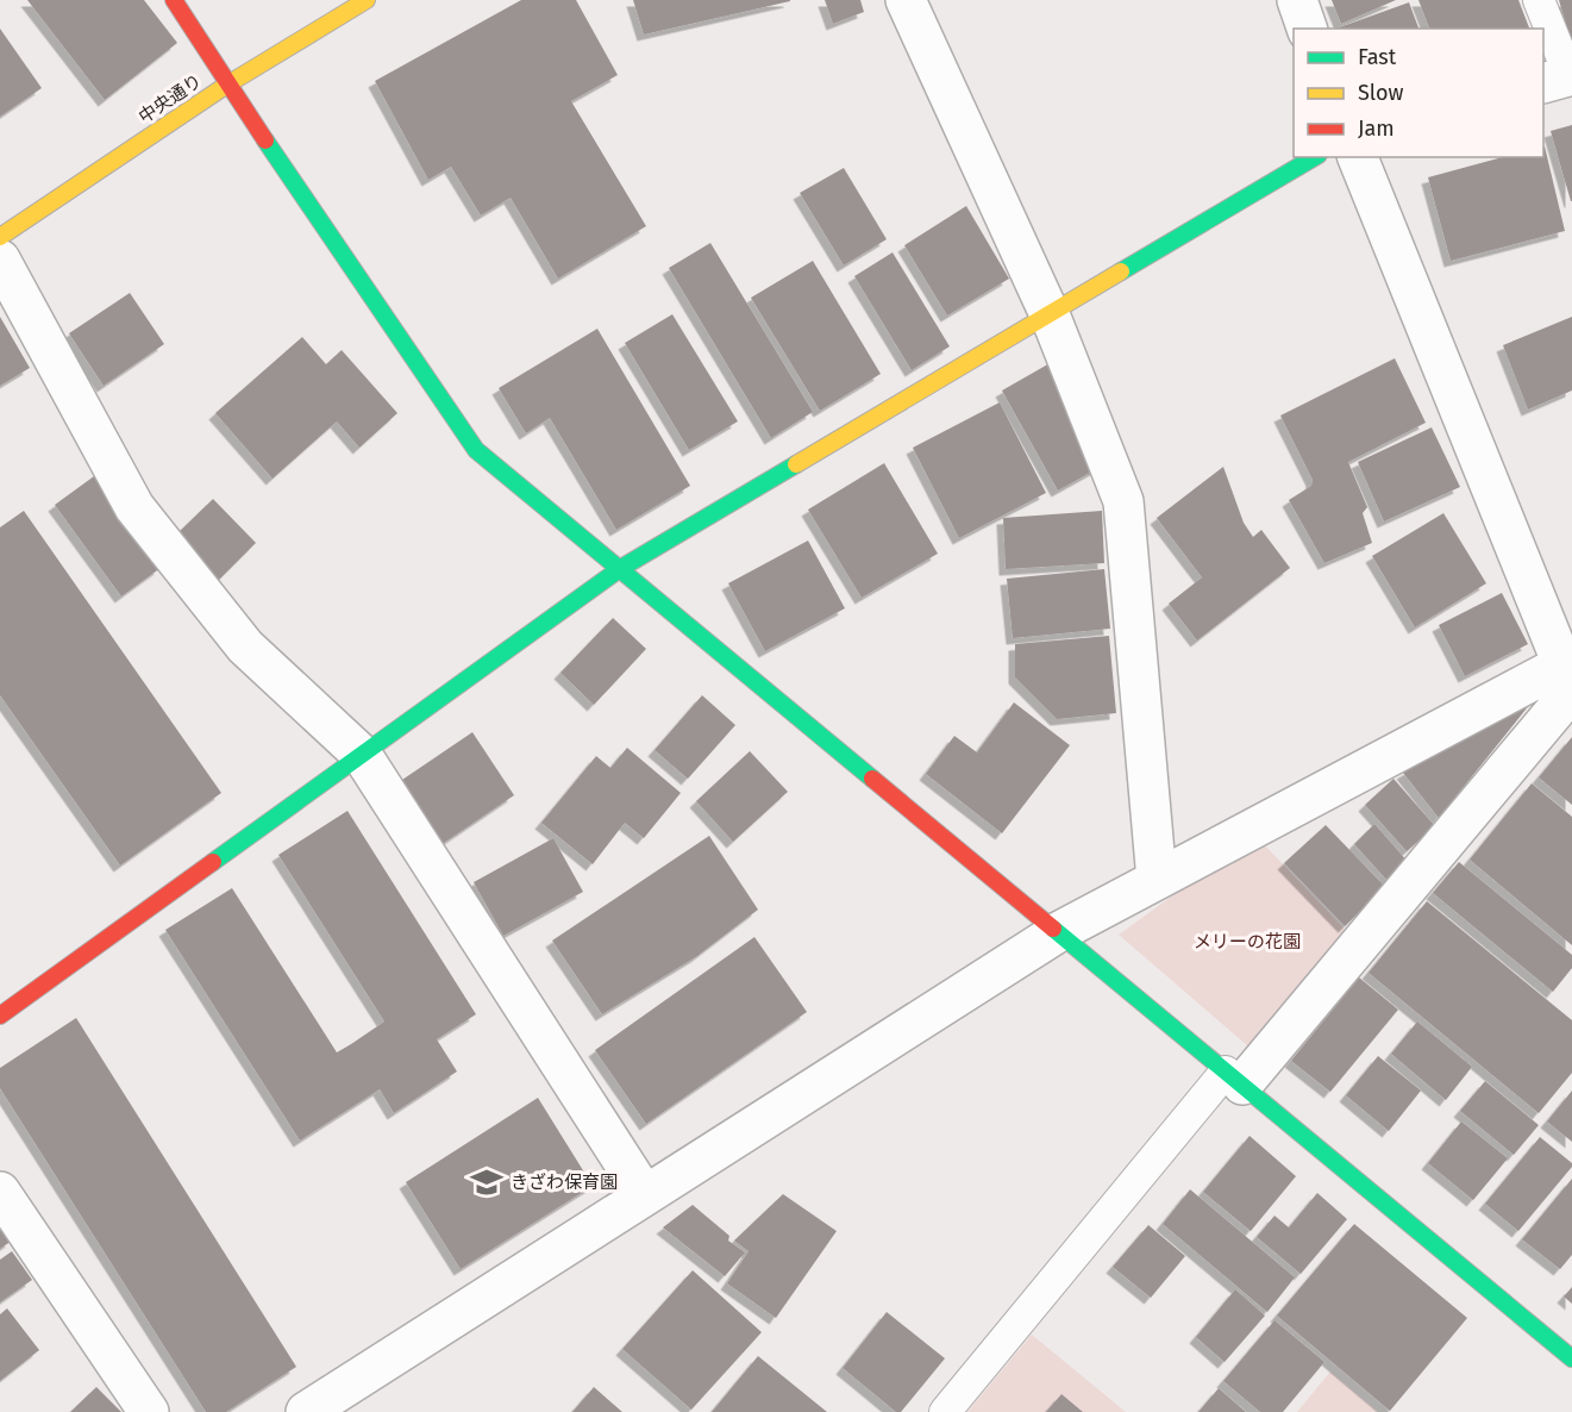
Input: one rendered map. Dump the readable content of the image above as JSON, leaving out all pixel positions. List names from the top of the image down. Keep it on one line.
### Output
{"streets":{"street":["中央通り"]},"parks":["メリーの花園"],"places":{"school or university":["きざわ保育園"]},"legend":["Fast","Slow","Jam"]}
